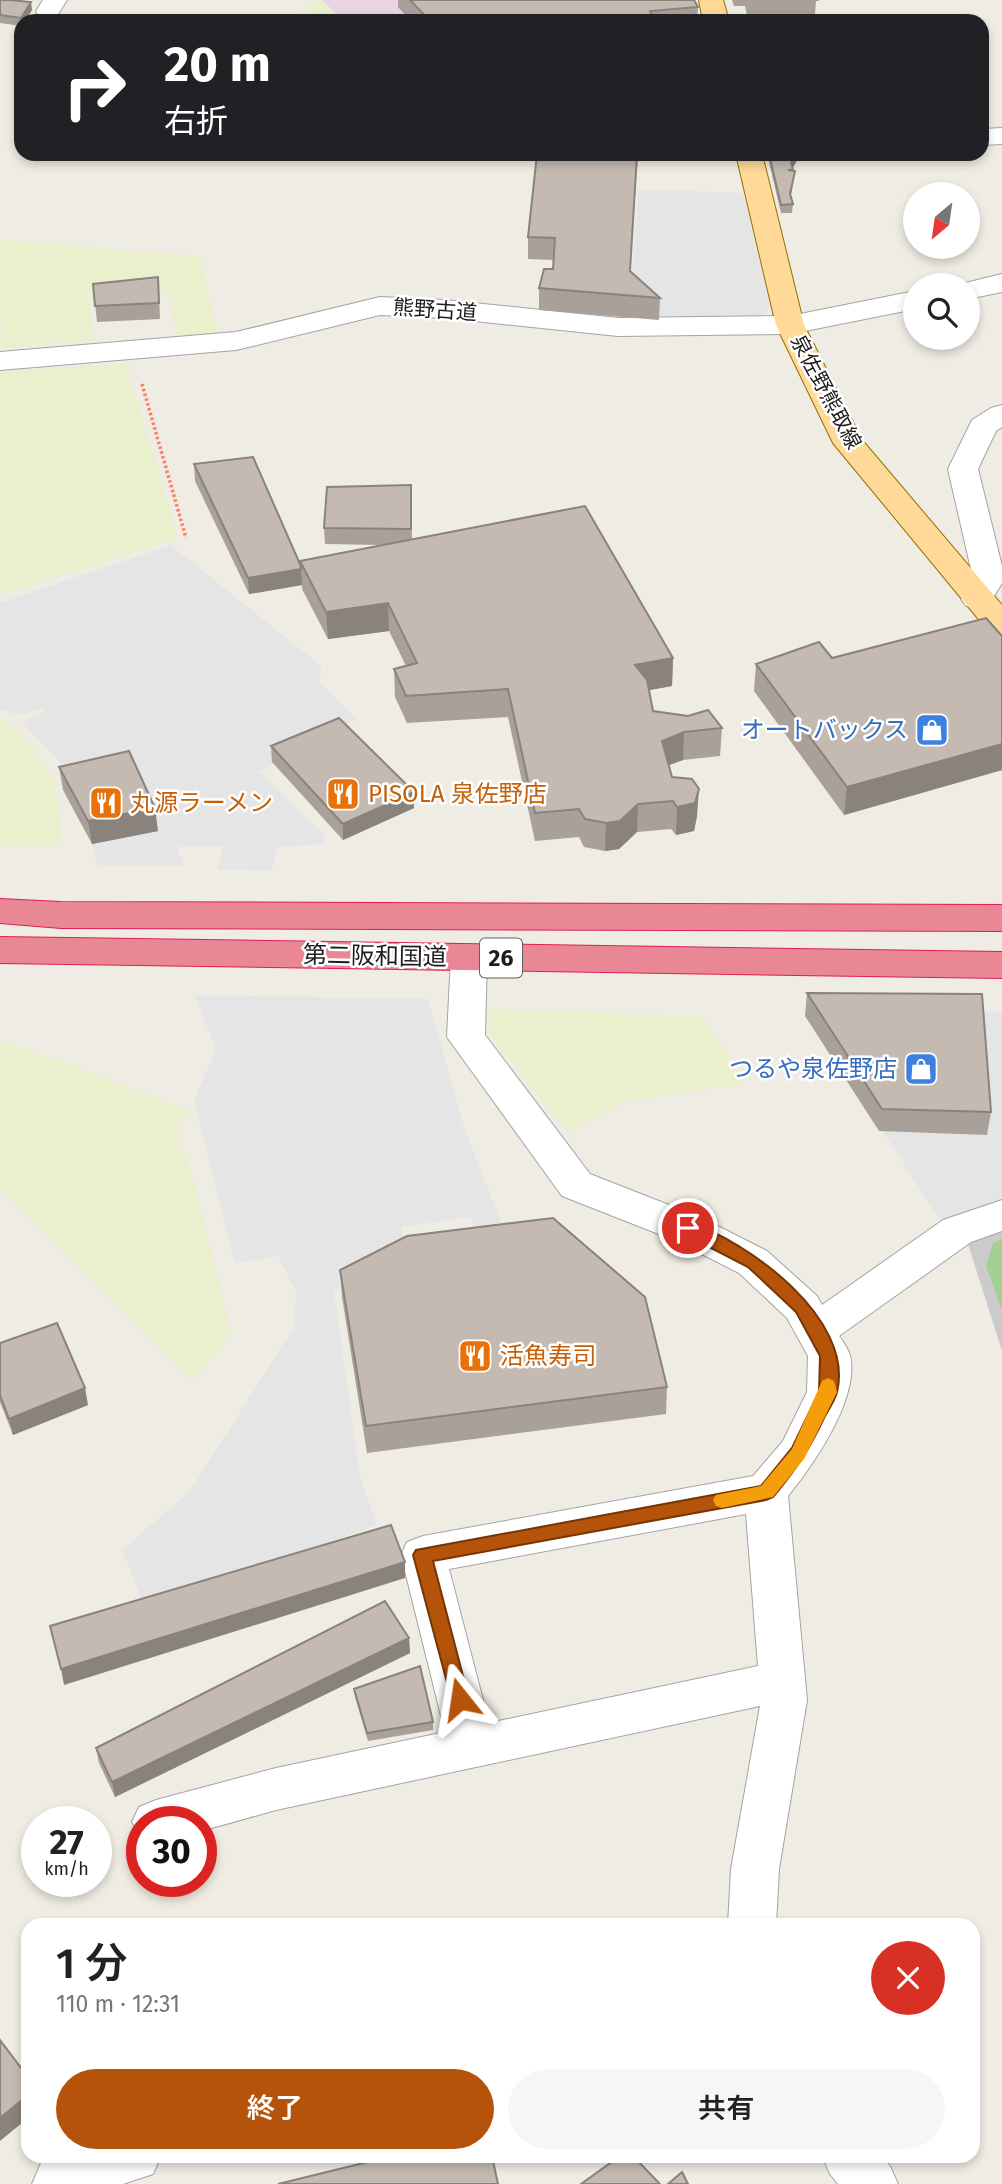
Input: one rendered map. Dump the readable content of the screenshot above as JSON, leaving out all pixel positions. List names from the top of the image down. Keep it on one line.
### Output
{"streets":{"highway":["第二阪和国道","26"],"main road":["泉佐野熊取線"],"street":["熊野古道"]},"crossings":[["熊野古道","泉佐野熊取線"]],"places":{"shop":["オートバックス","つるや泉佐野店"],"restaurant":["PISOLA 泉佐野店","丸源ラーメン","活魚寿司"]},"north":"bottom left","page":{"turn":["20 m","右折"],"speed":"27 km/h","limit":"30","heading":["1 分","110 m · 12:31"],"buttons":["終了","共有"]}}
